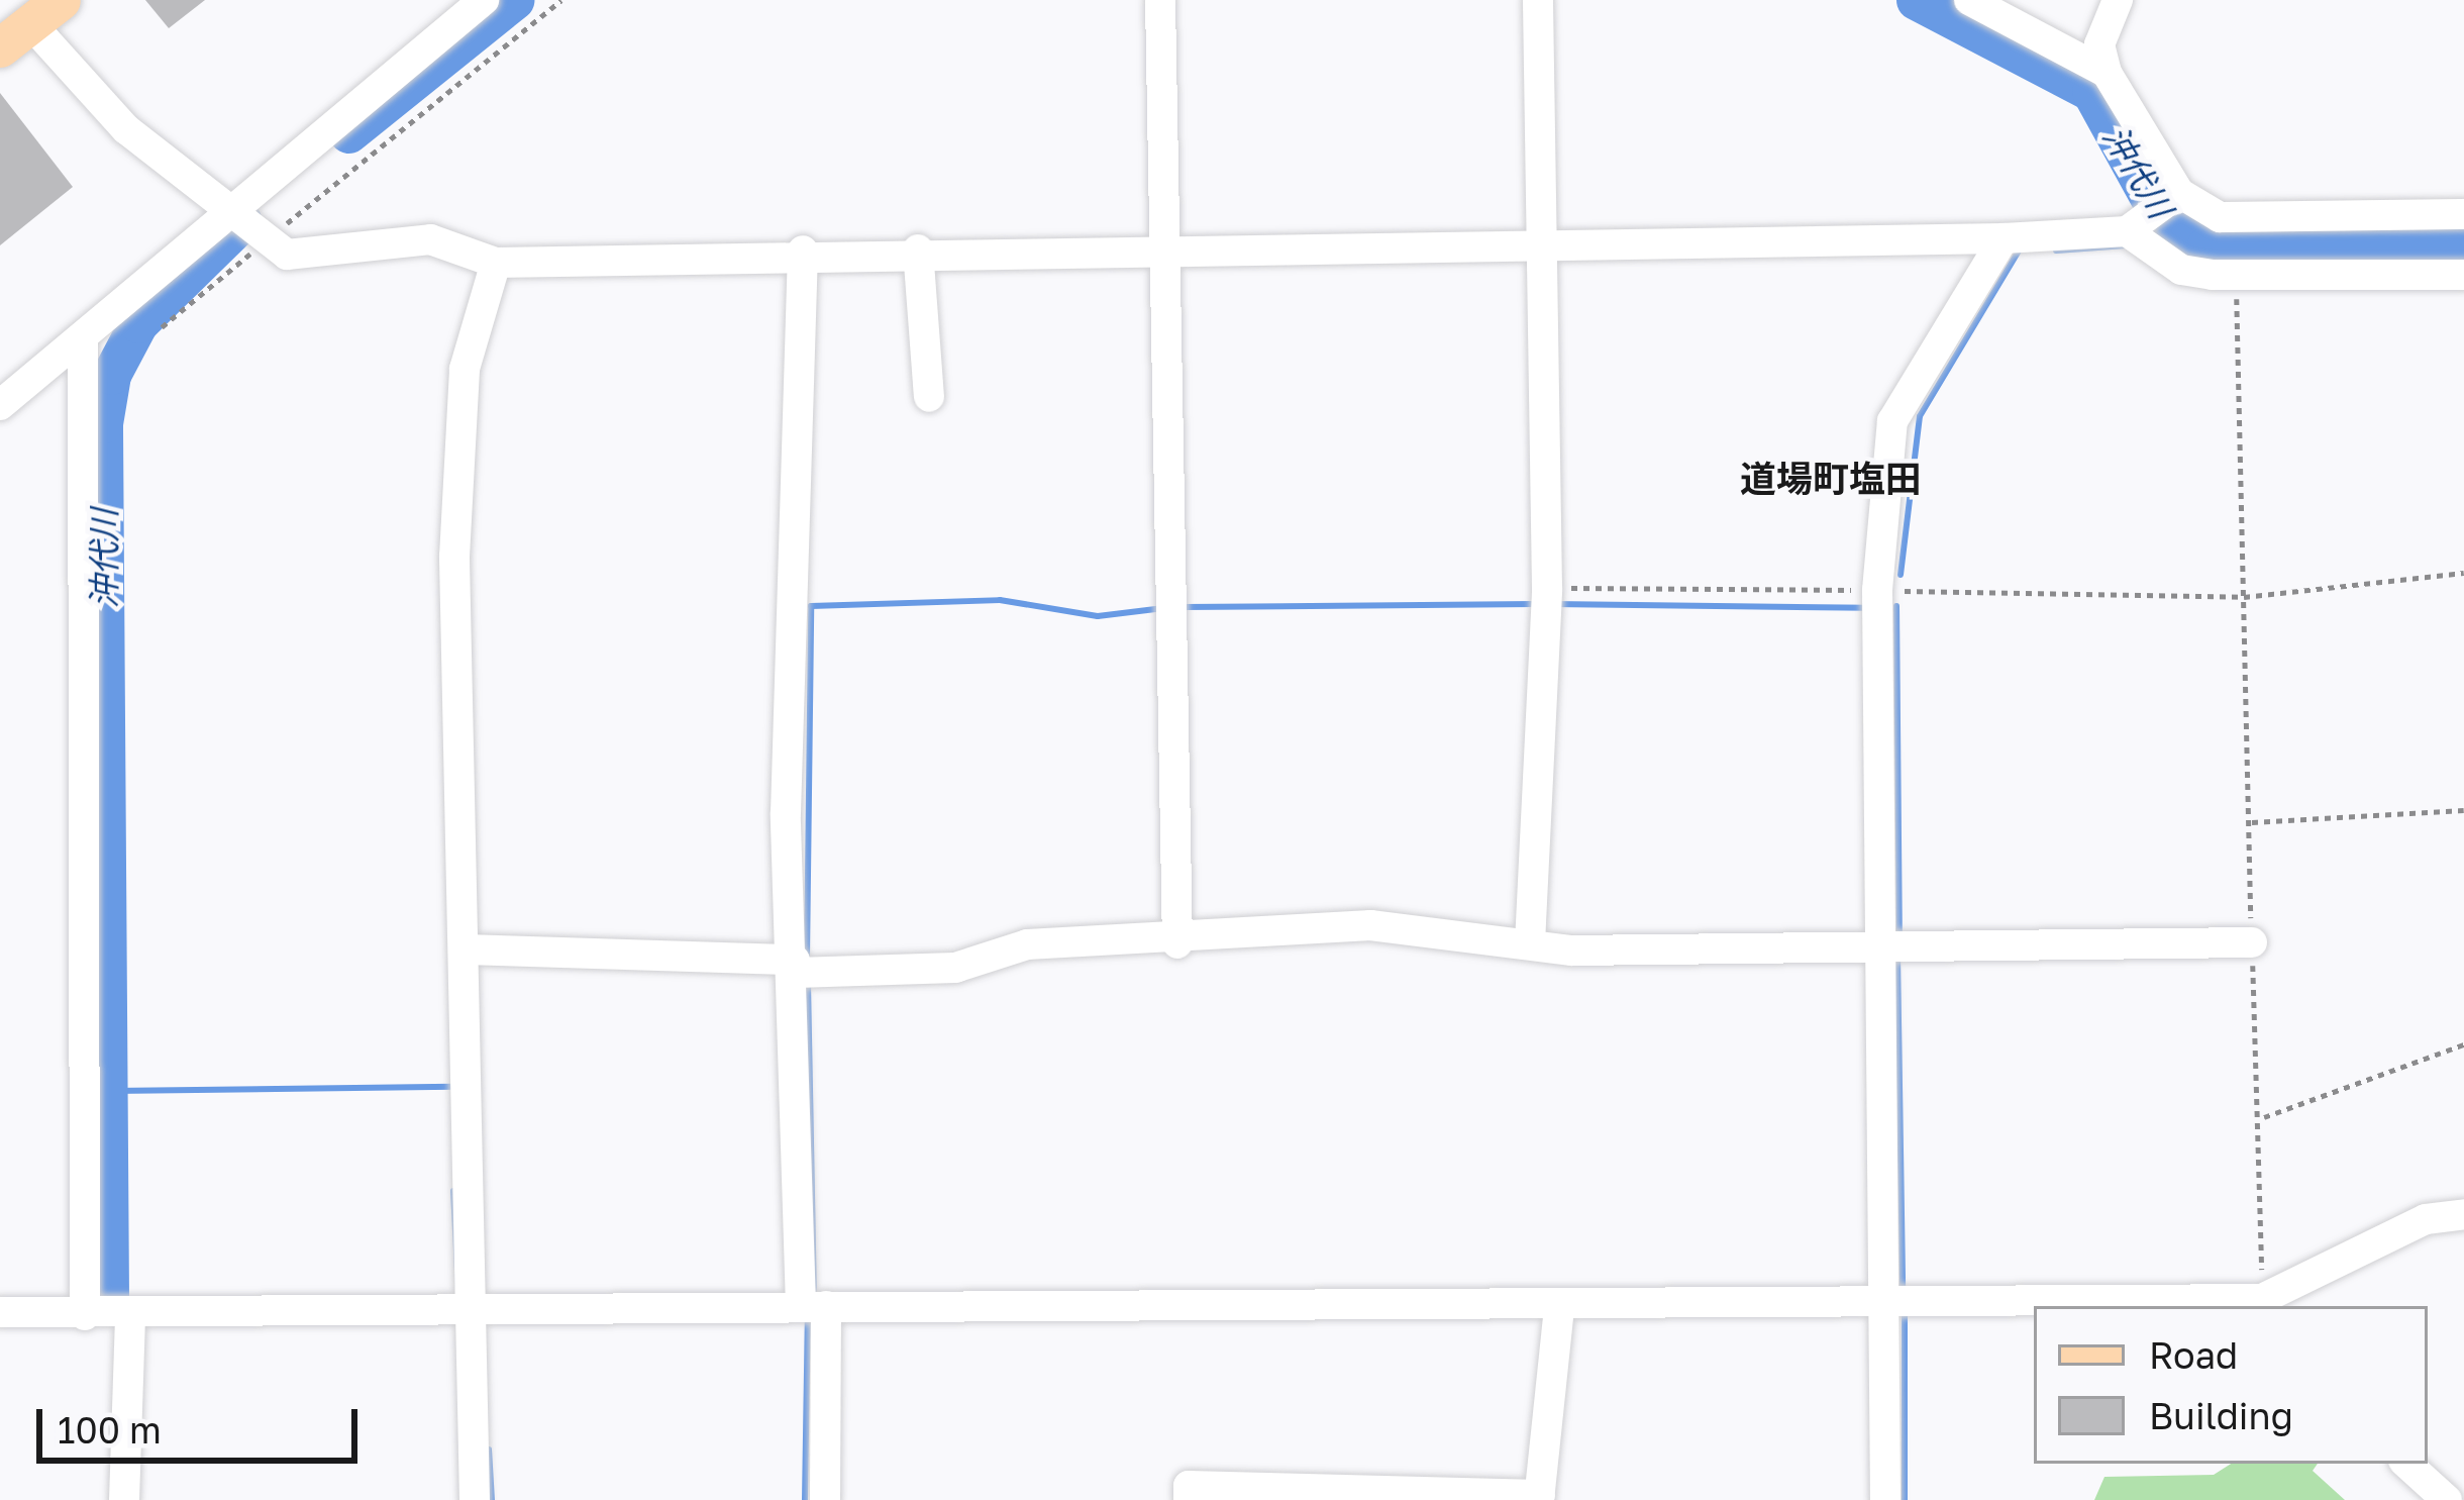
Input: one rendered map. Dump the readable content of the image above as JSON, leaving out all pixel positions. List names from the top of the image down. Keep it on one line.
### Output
{"districts":["道場町塩田"],"water":["沖代川"],"legend":["Road","Building"],"scale_bar":"100 m"}
